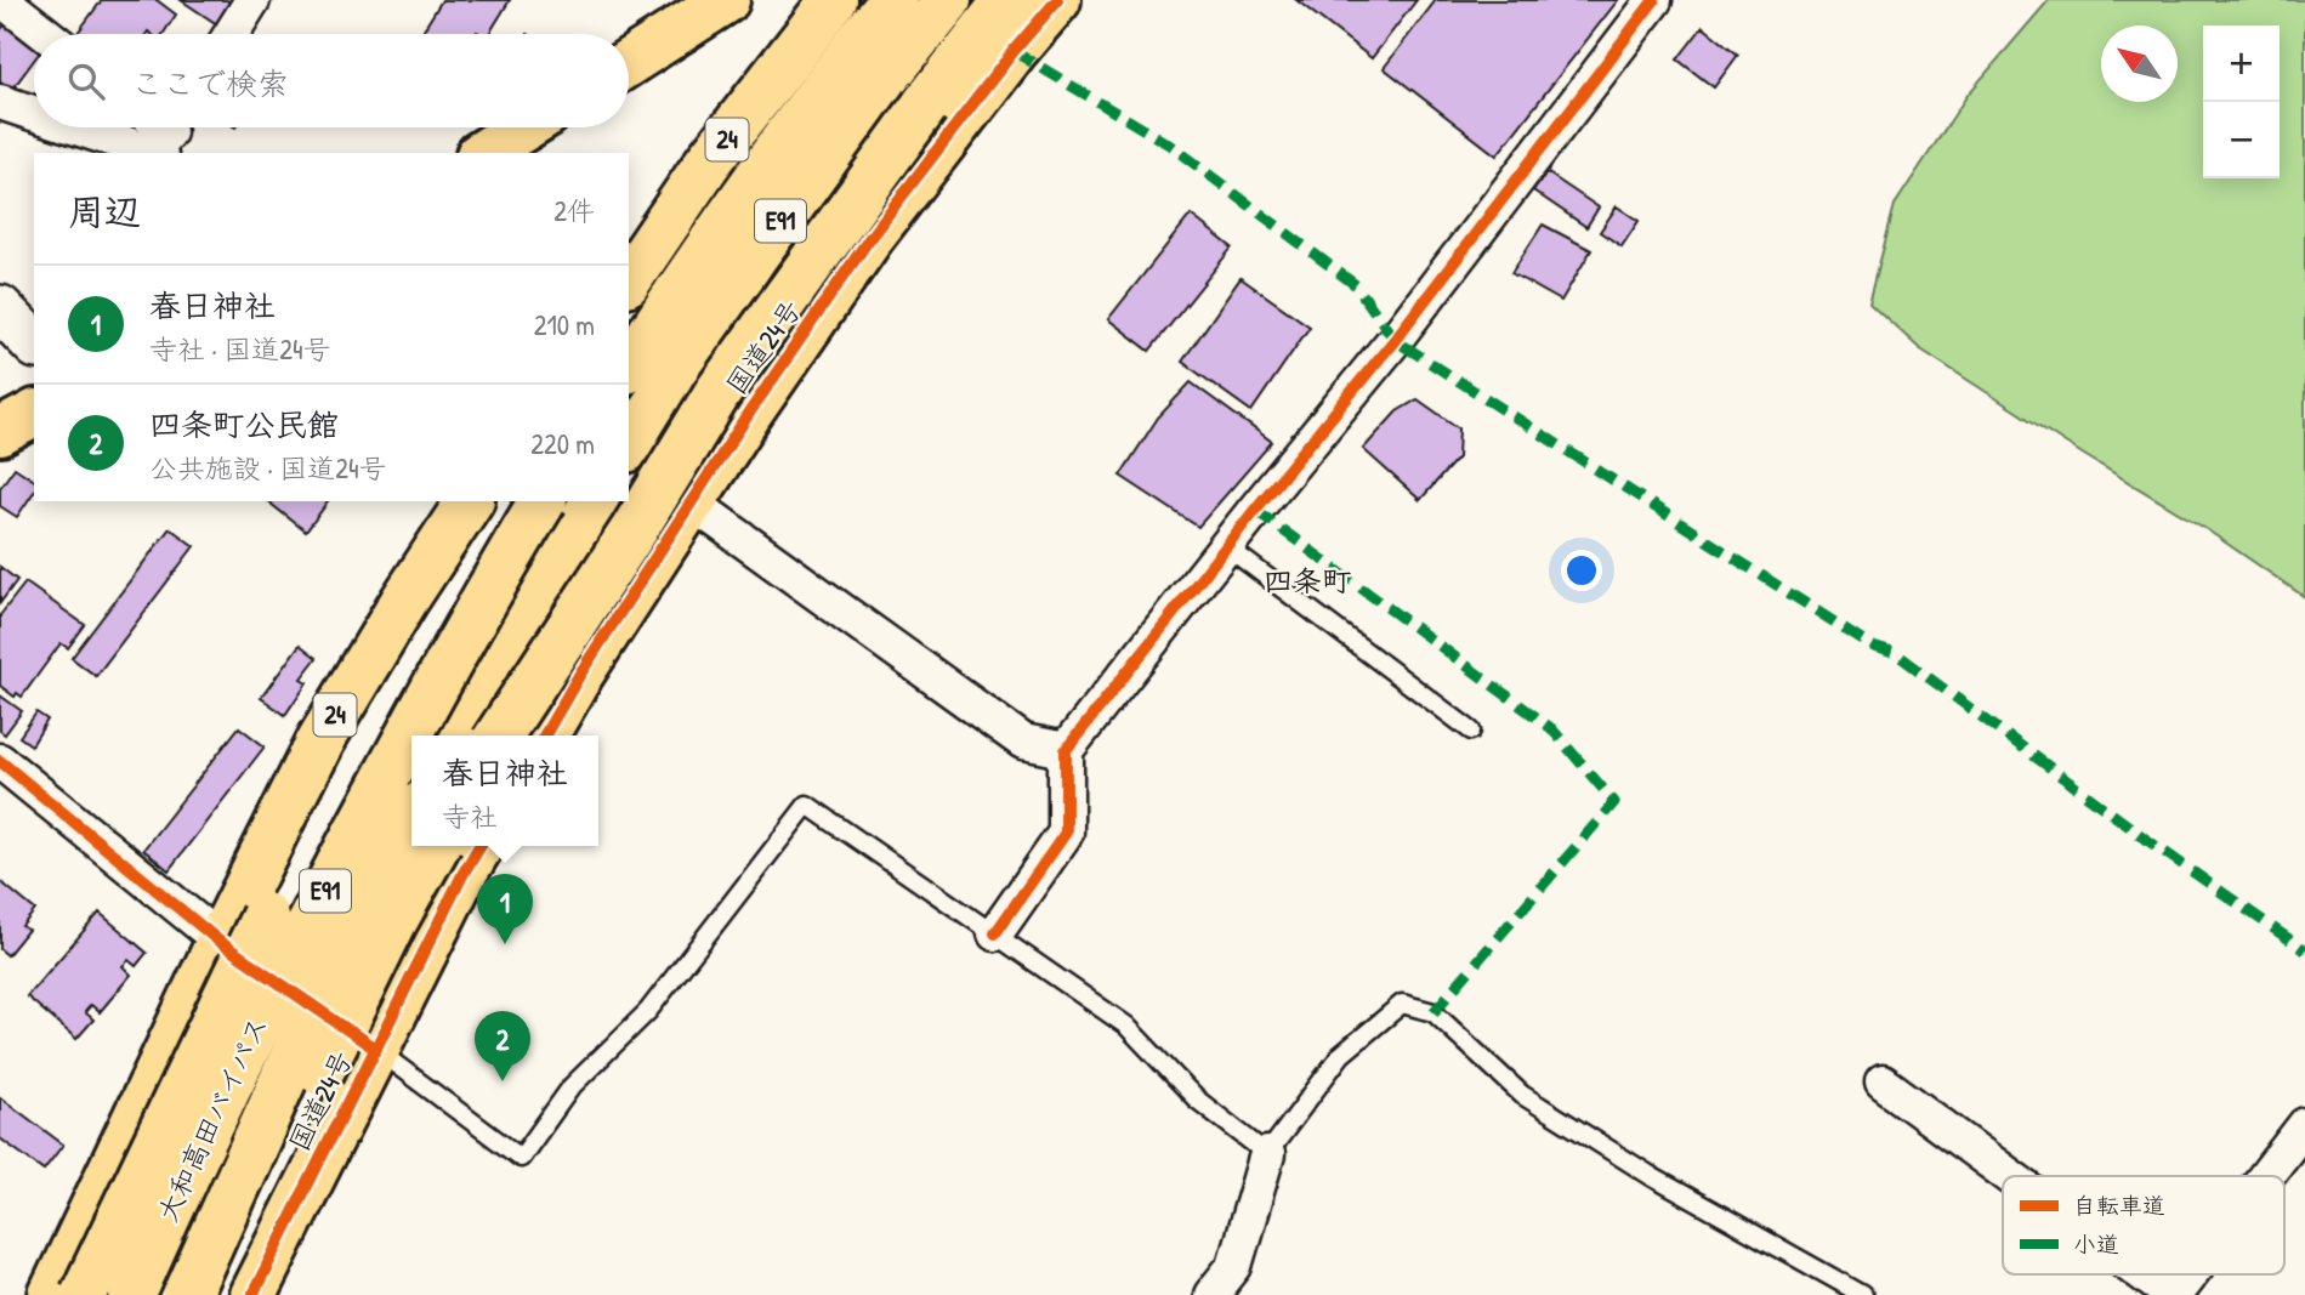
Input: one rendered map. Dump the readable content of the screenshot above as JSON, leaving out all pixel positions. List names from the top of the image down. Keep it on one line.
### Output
{"streets":{"highway":["24","E91","国道24号","大和高田バイパス"]},"districts":["四条町"],"legend":["自転車道","小道"],"north":"top left","page":{"map_buttons":["+","−"],"search":"ここで検索","heading":["周辺","2件"],"list":[{"mark":"1","name":"春日神社","note":"寺社 · 国道24号","value":"210 m"},{"mark":"2","name":"四条町公民館","note":"公共施設 · 国道24号","value":"220 m"}],"popup":["春日神社","寺社"],"pins":["1","2"]}}
